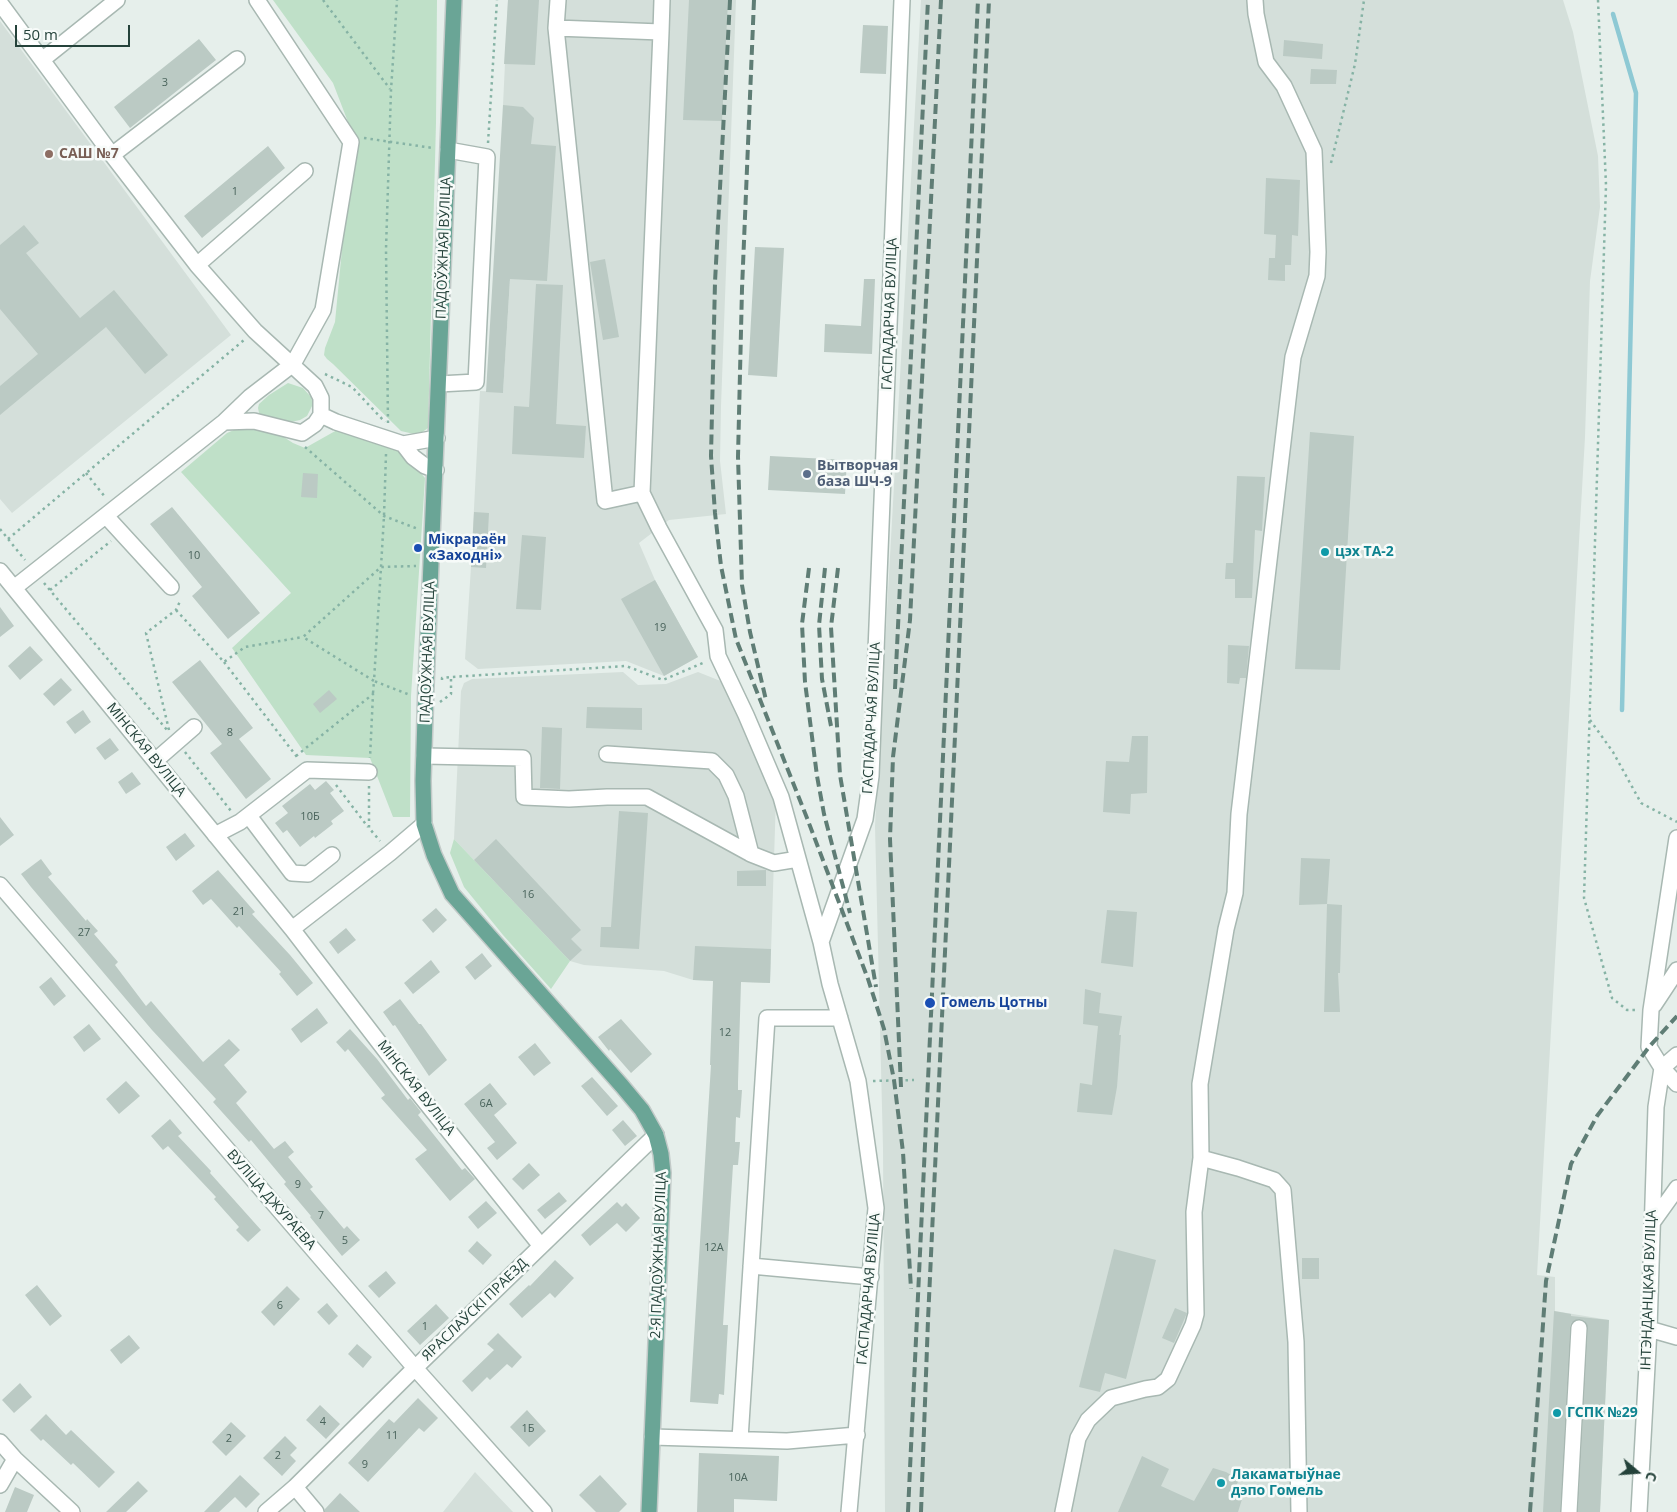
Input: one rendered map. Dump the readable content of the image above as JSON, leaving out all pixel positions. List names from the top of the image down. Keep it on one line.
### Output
{"streets":{"main road":["ПАДОЎЖНАЯ ВУЛІЦА","2-Я ПАДОЎЖНАЯ ВУЛІЦА"],"street":["ГАСПАДАРЧАЯ ВУЛІЦА","МІНСКАЯ ВУЛІЦА","ВУЛІЦА ДЖУРАЕВА","ІНТЭНДАНЦКАЯ ВУЛІЦА","ЯРАСЛАЎСКІ ПРАЕЗД"]},"crossings":[["ПАДОЎЖНАЯ ВУЛІЦА","2-Я ПАДОЎЖНАЯ ВУЛІЦА"],["МІНСКАЯ ВУЛІЦА","ЯРАСЛАЎСКІ ПРАЕЗД"],["ВУЛІЦА ДЖУРАЕВА","ЯРАСЛАЎСКІ ПРАЕЗД"],["2-Я ПАДОЎЖНАЯ ВУЛІЦА","ЯРАСЛАЎСКІ ПРАЕЗД"]],"places":["САШ №7","Вытворчая база ШЧ-9","Мікрараён «Заходні»","цэх ТА-2","Гомель Цотны","ГСПК №29","Лакаматыўнае дэпо Гомель"],"house_numbers":["3","1","10","19","8","10Б","16","21","27","12","6А","9","7","5","12А","6","1","4","1Б","11","2","2","9","10А"],"scale_bar":"50 m","north":"right"}
